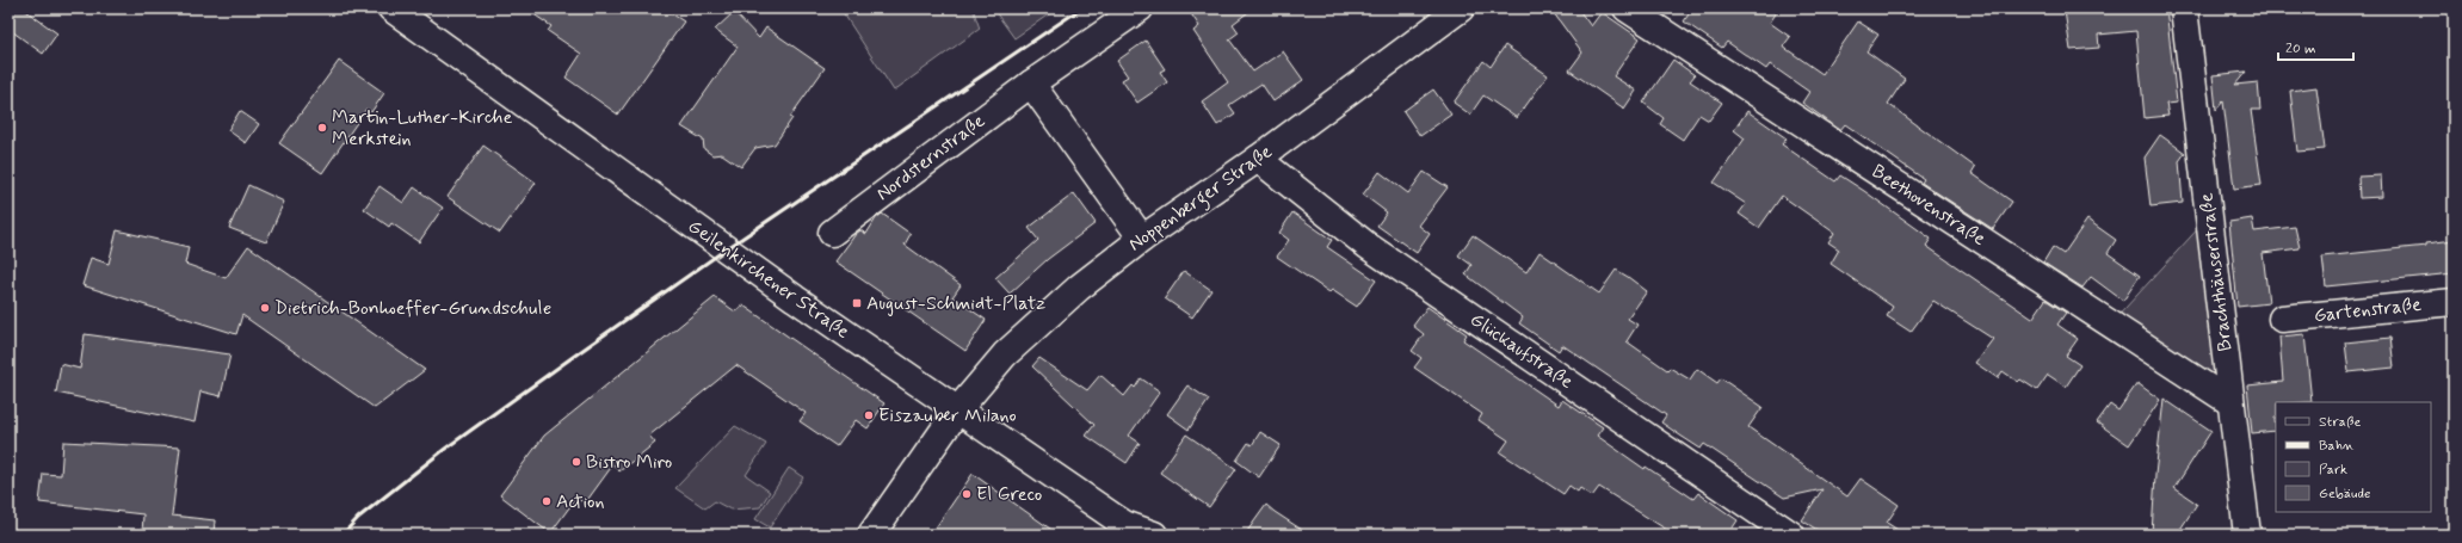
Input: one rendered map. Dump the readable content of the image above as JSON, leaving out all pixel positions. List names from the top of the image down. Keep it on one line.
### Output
{"streets":{"street":["Nordsternstraße","Noppenberger Straße","Beethovenstraße","Brachthäuserstraße","Geilenkirchener Straße","Gartenstraße","Glückaufstraße"]},"crossings":[["Noppenberger Straße","Geilenkirchener Straße"],["Noppenberger Straße","Glückaufstraße"],["Beethovenstraße","Brachthäuserstraße"]],"places":{"other":["Martin-Luther-Kirche Merkstein","Dietrich-Bonhoeffer-Grundschule","Eiszauber Milano","Bistro Miro","El Greco","Action"],"transit":["August-Schmidt-Platz"]},"legend":["Straße","Bahn","Park","Gebäude"],"scale_bar":"20 m"}
